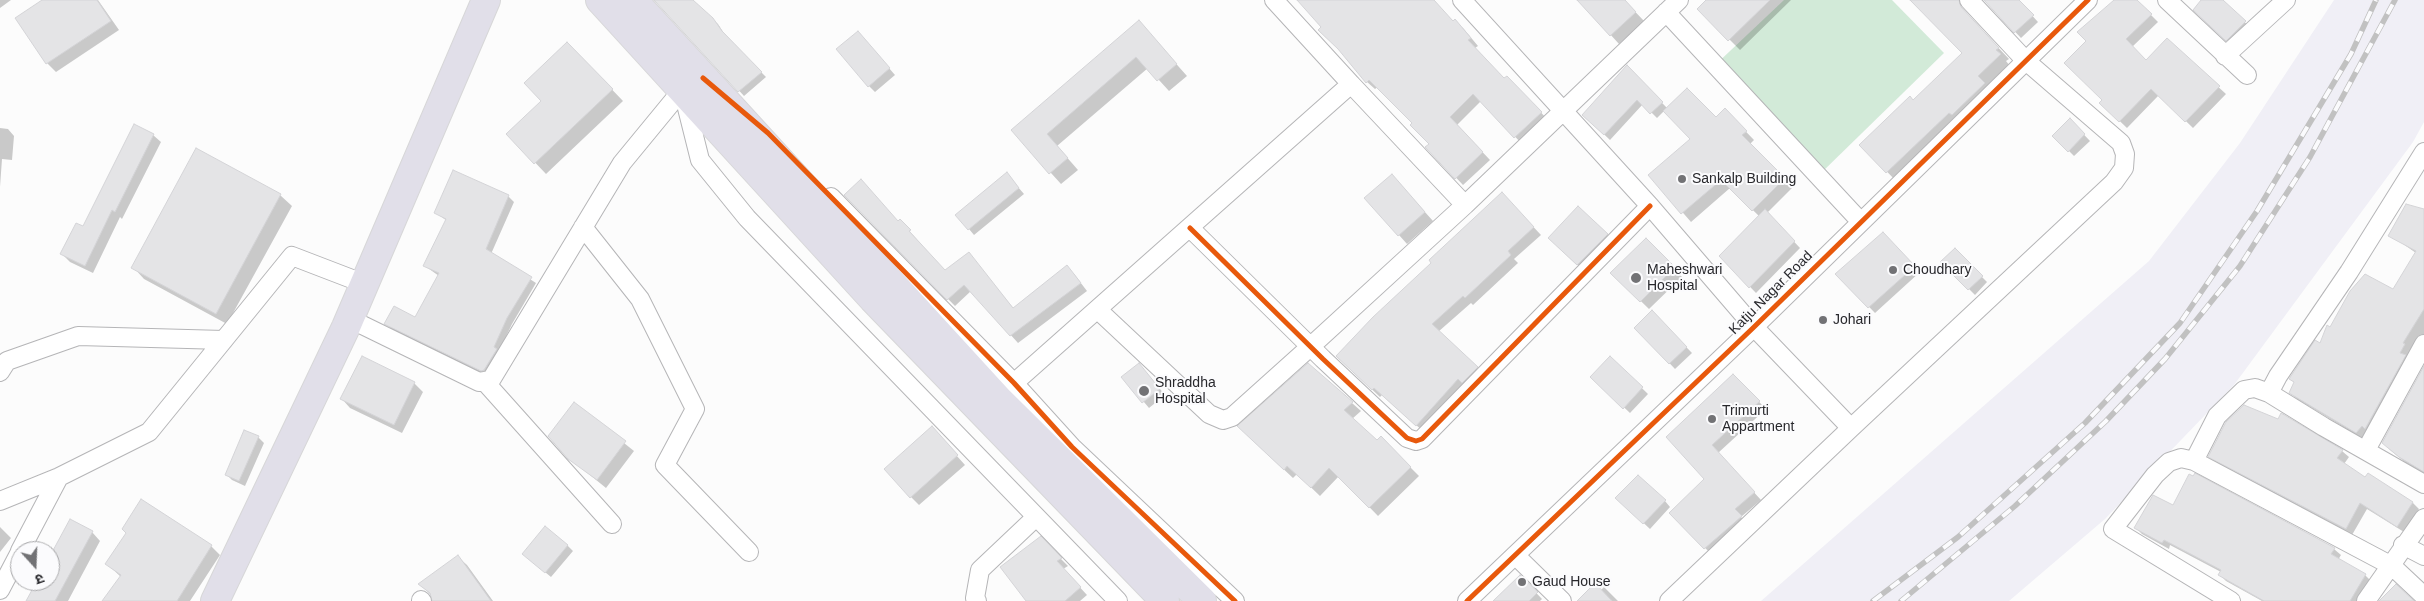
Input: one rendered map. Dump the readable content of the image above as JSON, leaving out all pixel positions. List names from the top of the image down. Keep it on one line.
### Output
{"streets":{"street":["Katju Nagar Road"]},"places":["Sankalp Building","Choudhary","Maheshwari Hospital","Johari","Shraddha Hospital","Trimurti Appartment","Gaud House"],"north":"bottom"}
